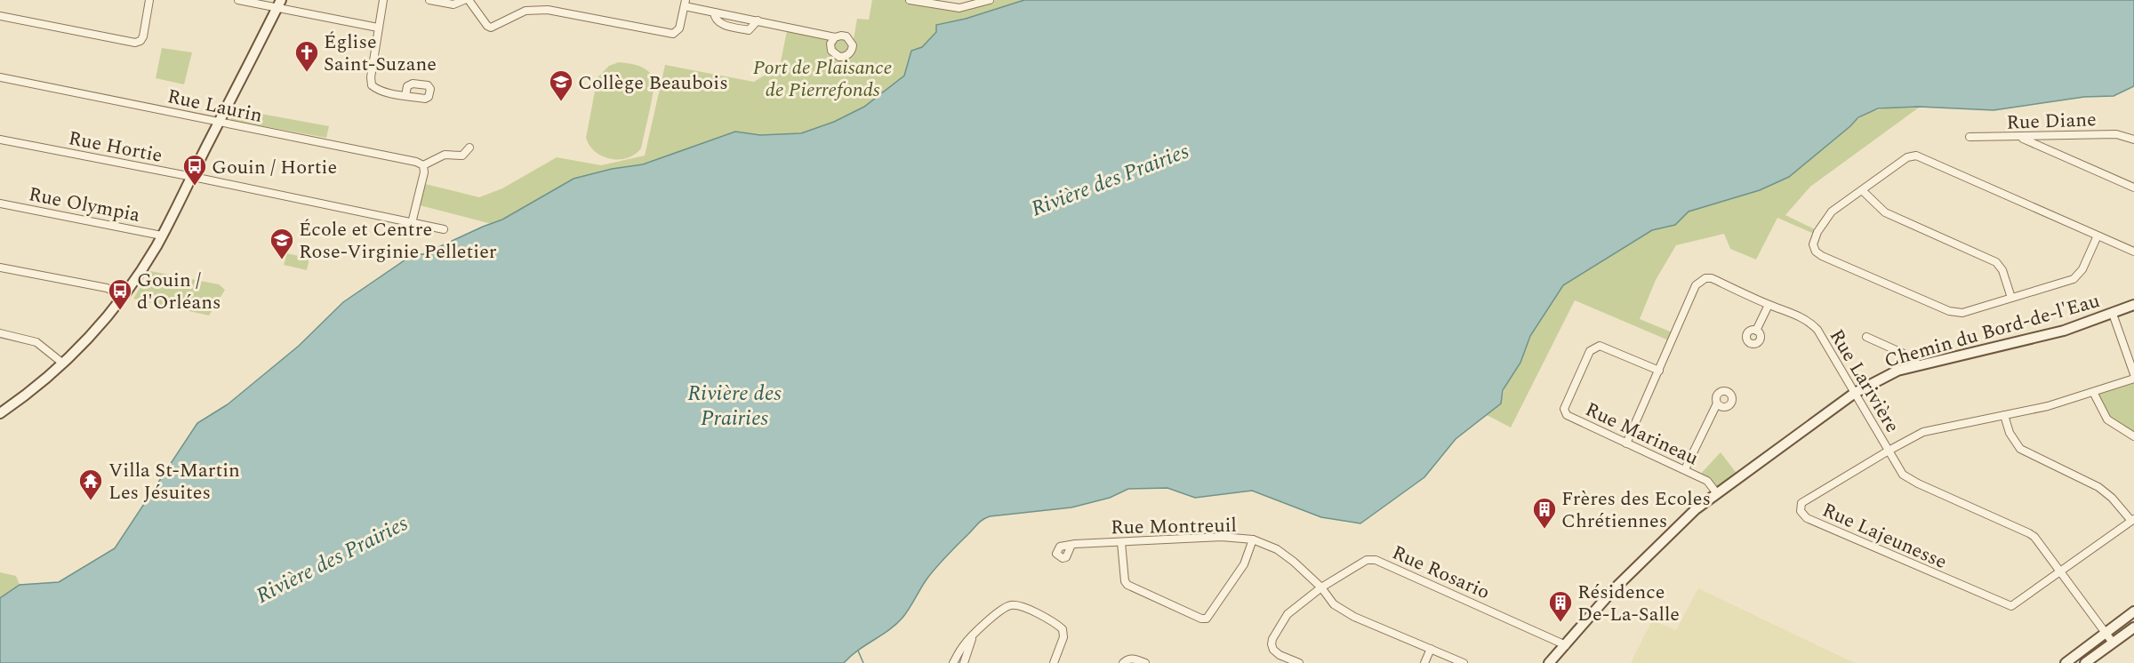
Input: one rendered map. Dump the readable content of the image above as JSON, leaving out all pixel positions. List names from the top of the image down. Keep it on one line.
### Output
{"streets":{"street":["Rue Laurin","Rue Diane","Rue Hortie","Rue Olympia","Chemin du Bord-de-l'Eau","Rue Larivière","Rue Marineau","Rue Montreuil","Rue Lajeunesse","Rue Rosario"]},"crossings":[["Chemin du Bord-de-l'Eau","Rue Larivière"],["Chemin du Bord-de-l'Eau","Rue Marineau"],["Chemin du Bord-de-l'Eau","Rue Rosario"],["Rue Larivière","Rue Marineau"],["Rue Larivière","Rue Lajeunesse"],["Rue Montreuil","Rue Rosario"]],"water":["Rivière des Prairies"],"parks":["Port de Plaisance de Pierrefonds"],"places":{"church":["Église Saint-Suzane"],"school or university":["Collège Beaubois","École et Centre Rose-Virginie Pelletier"],"bus stop":["Gouin / Hortie","Gouin / d'Orléans"],"temple":["Villa St-Martin Les Jésuites"],"building":["Frères des Ecoles Chrétiennes","Résidence De-La-Salle"]}}
